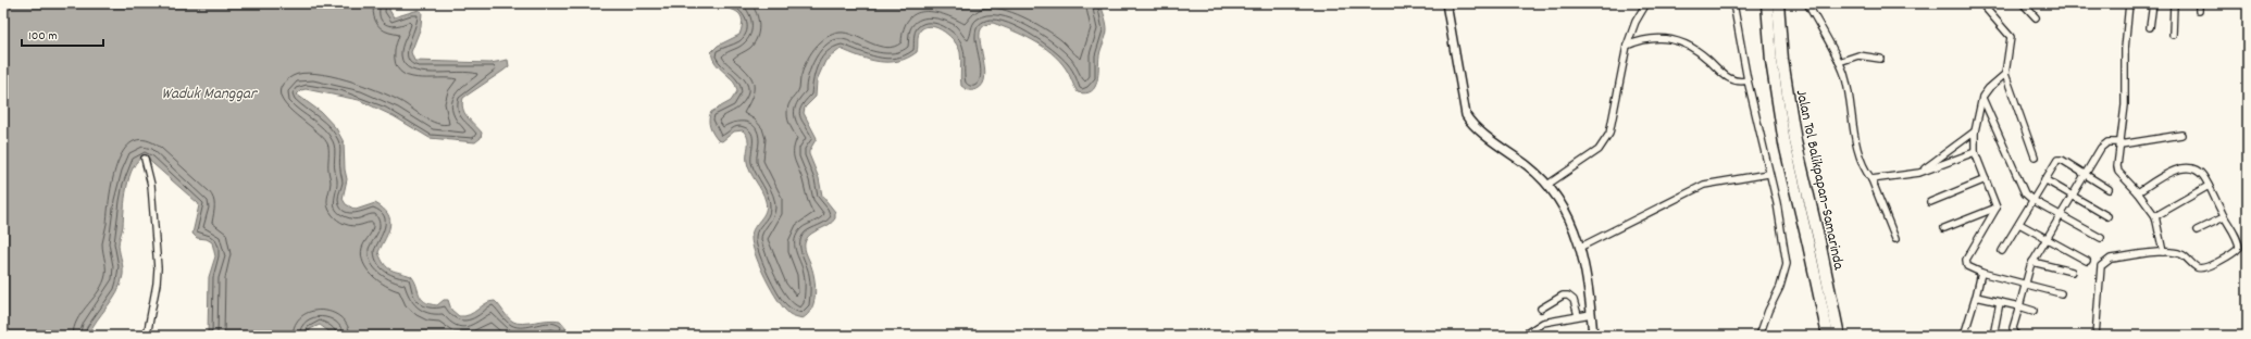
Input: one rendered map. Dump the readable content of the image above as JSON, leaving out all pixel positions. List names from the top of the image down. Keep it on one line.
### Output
{"streets":{"highway":["Jalan Tol Balikpapan–Samarinda"]},"water":["Waduk Manggar"],"scale_bar":"100 m"}
